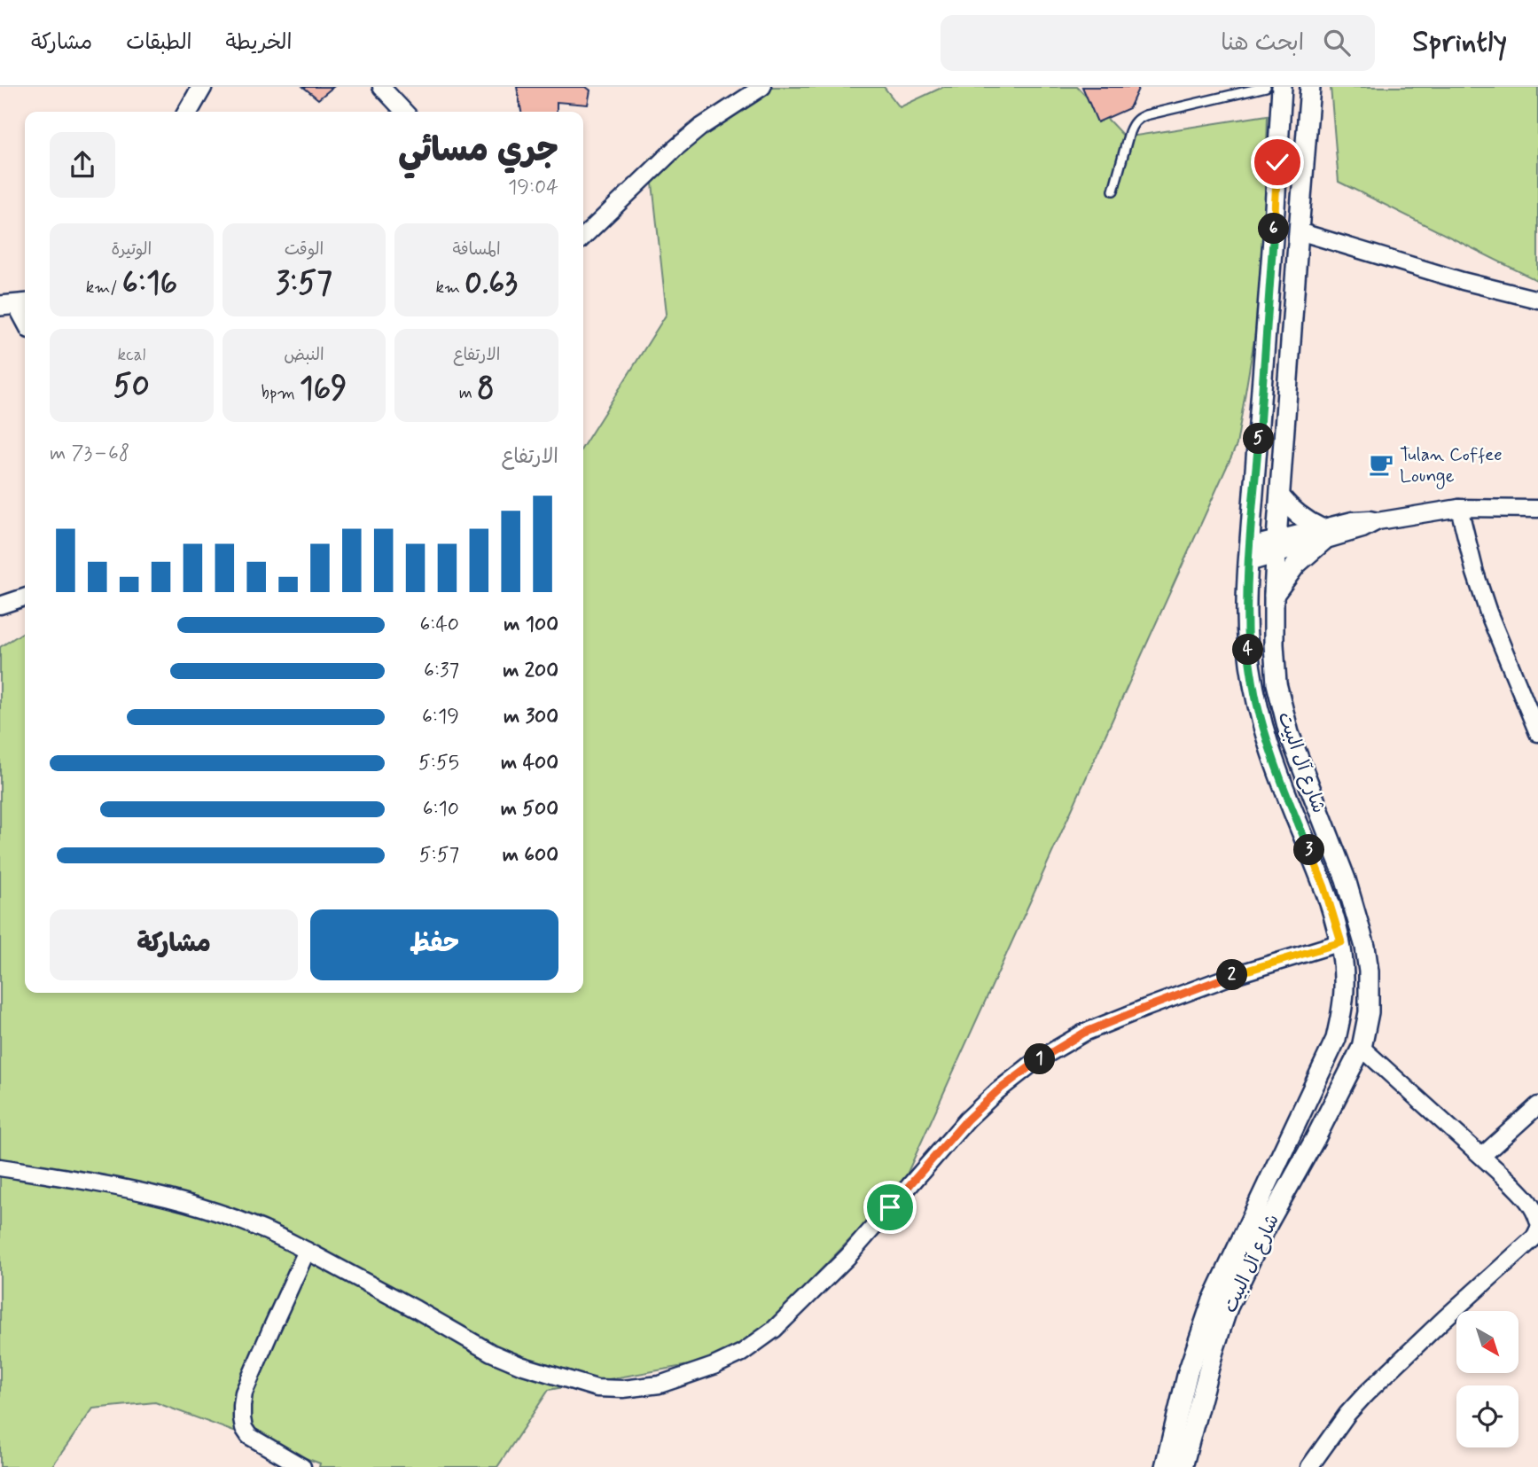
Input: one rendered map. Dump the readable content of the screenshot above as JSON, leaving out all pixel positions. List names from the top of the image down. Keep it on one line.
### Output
{"streets":{"street":["شارع آل البيت"]},"places":{"cafe":["Tulan Coffee Lounge"]},"north":"bottom right","page":{"header":"Sprintly","search":"ابحث هنا","nav":["الخريطة","الطبقات","مشاركة"],"heading":["جري مسائي","19:04"],"pins":["6","5","4","3","2","1"],"stats":[["المسافة","0.63 km"],["الوقت","3:57"],["الوتيرة","6:16 /km"],["الارتفاع","8 m"],["النبض","169 bpm"],["kcal","50"]],"chart":["الارتفاع","68–73 m"],"list":[{"name":"100 m","note":"6:40"},{"name":"200 m","note":"6:37"},{"name":"300 m","note":"6:19"},{"name":"400 m","note":"5:55"},{"name":"500 m","note":"6:10"},{"name":"600 m","note":"5:57"}],"buttons":["حفظ","مشاركة"]}}
